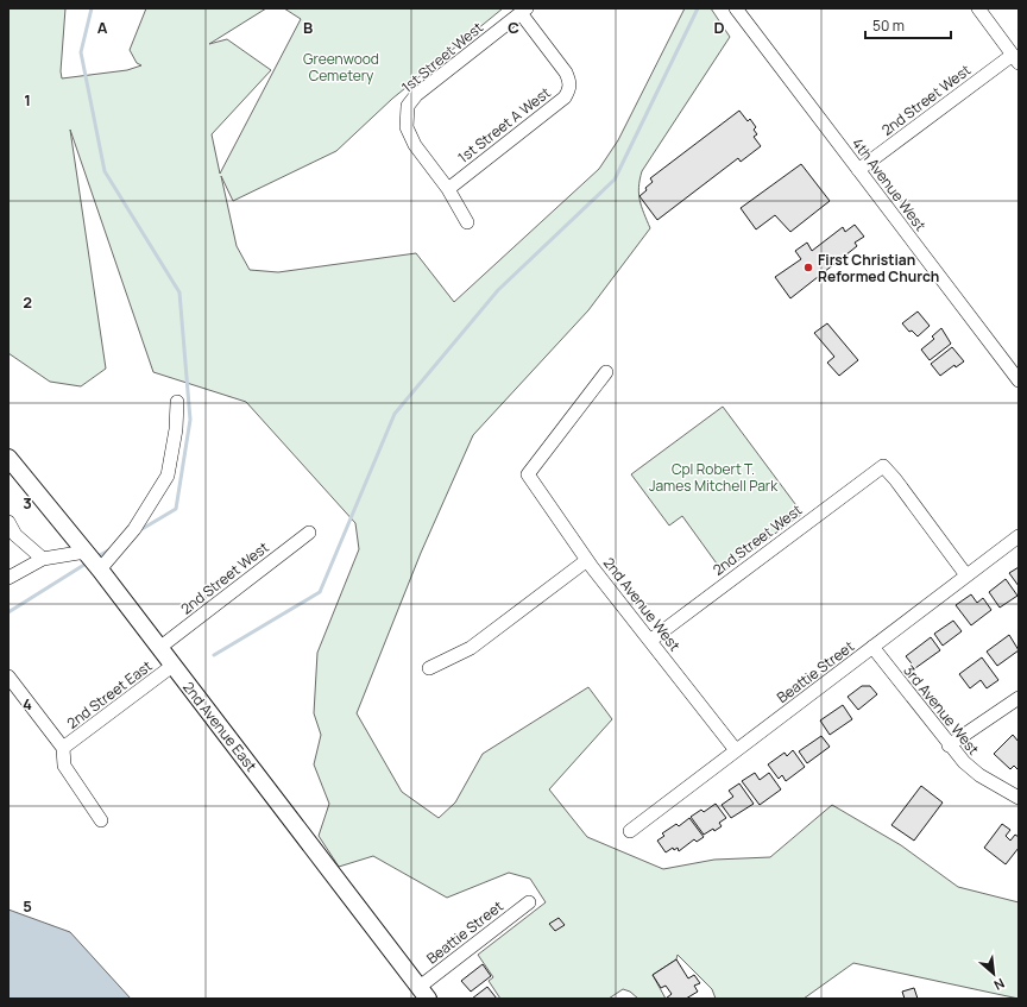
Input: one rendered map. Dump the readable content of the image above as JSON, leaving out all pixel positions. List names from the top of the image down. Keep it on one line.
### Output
{"streets":{"main road":["2nd Avenue East"],"street":["1st Street West","2nd Street West","1st Street A West","4th Avenue West","2nd Avenue West","Beattie Street","2nd Street East","3rd Avenue West"]},"crossings":[["1st Street West","1st Street A West"],["2nd Street West","4th Avenue West"],["2nd Street West","2nd Avenue West"],["2nd Street West","Beattie Street"],["2nd Street West","2nd Avenue East"],["2nd Avenue West","Beattie Street"],["Beattie Street","3rd Avenue West"],["Beattie Street","2nd Avenue East"],["2nd Street East","2nd Avenue East"]],"parks":["Greenwood Cemetery","Cpl Robert T. James Mitchell Park"],"places":["First Christian Reformed Church"],"scale_bar":"50 m","north":"bottom right","grid":{"columns":["A","B","C","D"],"rows":["1","2","3","4","5"]}}
